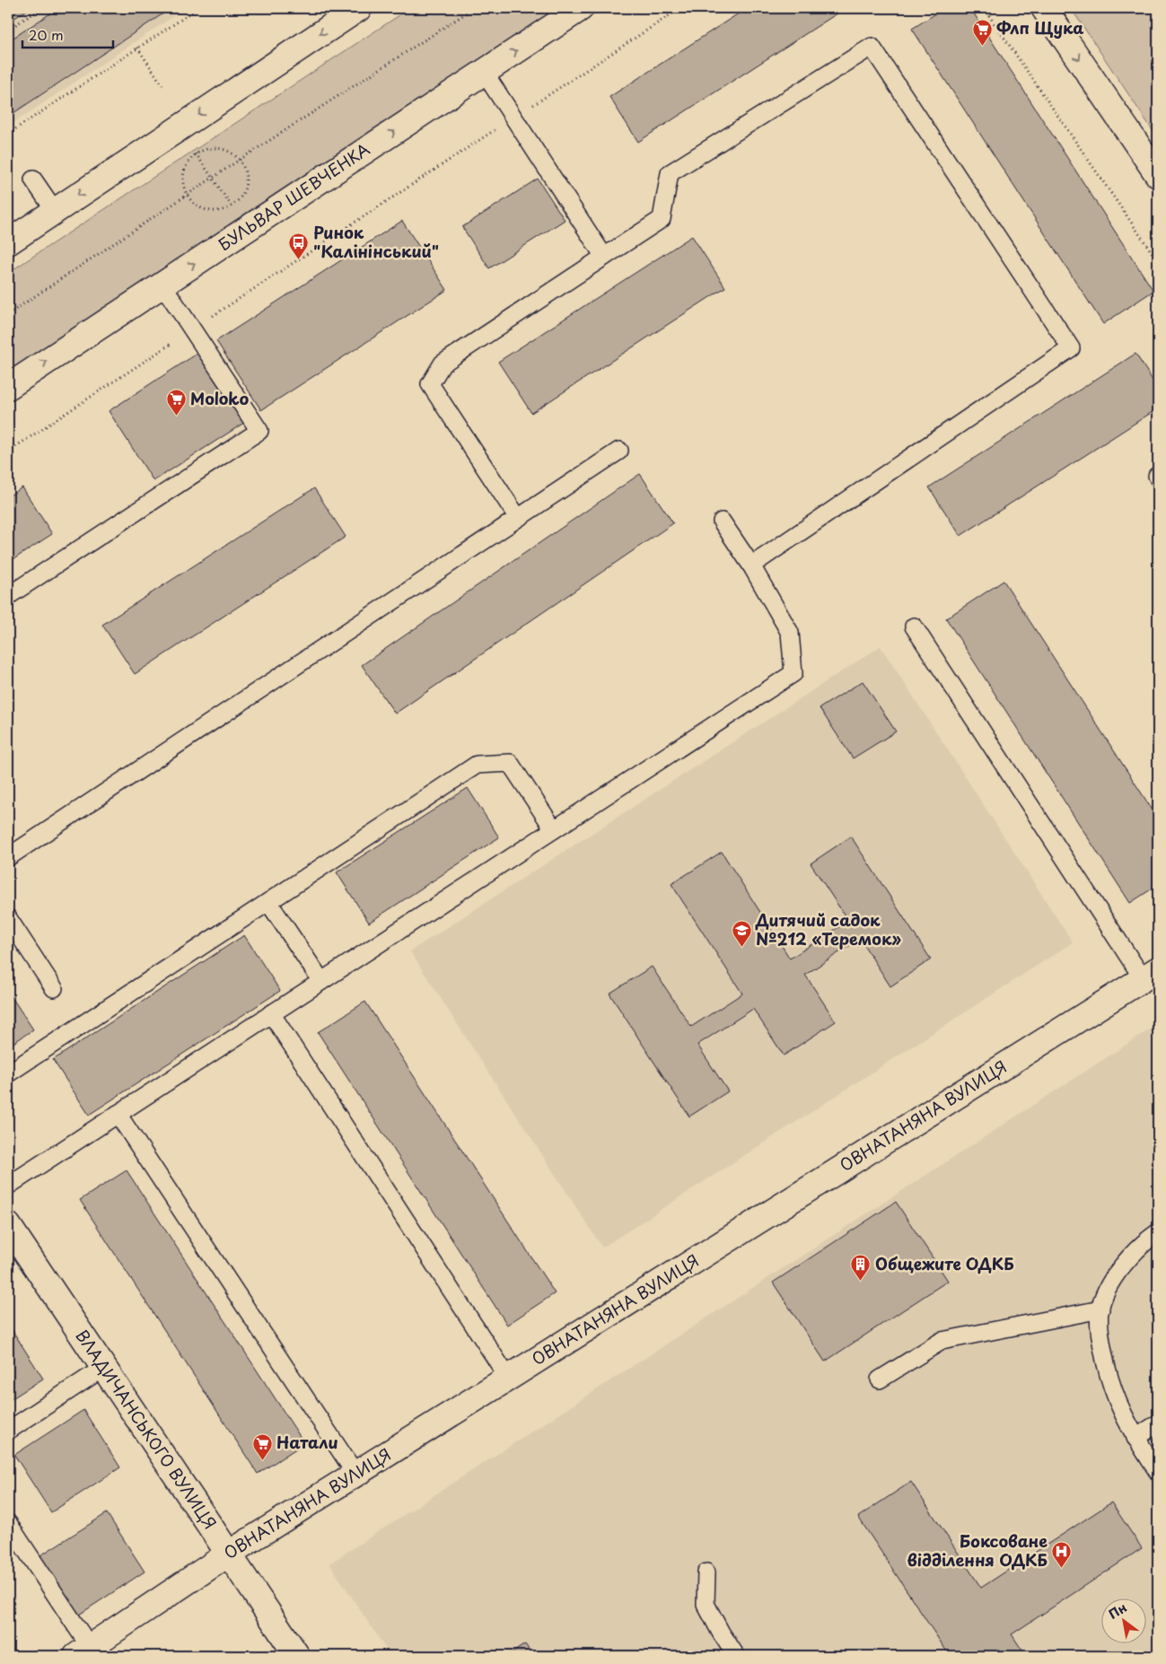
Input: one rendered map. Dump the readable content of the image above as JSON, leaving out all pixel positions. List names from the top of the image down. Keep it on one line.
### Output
{"streets":{"street":["БУЛЬВАР ШЕВЧЕНКА","ОВНАТАНЯНА ВУЛИЦЯ","ВЛАДИЧАНСЬКОГО ВУЛИЦЯ"]},"crossings":[["ОВНАТАНЯНА ВУЛИЦЯ","ВЛАДИЧАНСЬКОГО ВУЛИЦЯ"]],"places":{"supermarket":["Флп Щука","Moloko","Натали"],"bus stop":["Ринок \"Калінінський\""],"school or university":["Дитячий садок №212 «Теремок»"],"building":["Общежите ОДКБ"],"hospital":["Боксоване відділення ОДКБ"]},"scale_bar":"20 m","north":"top left"}
